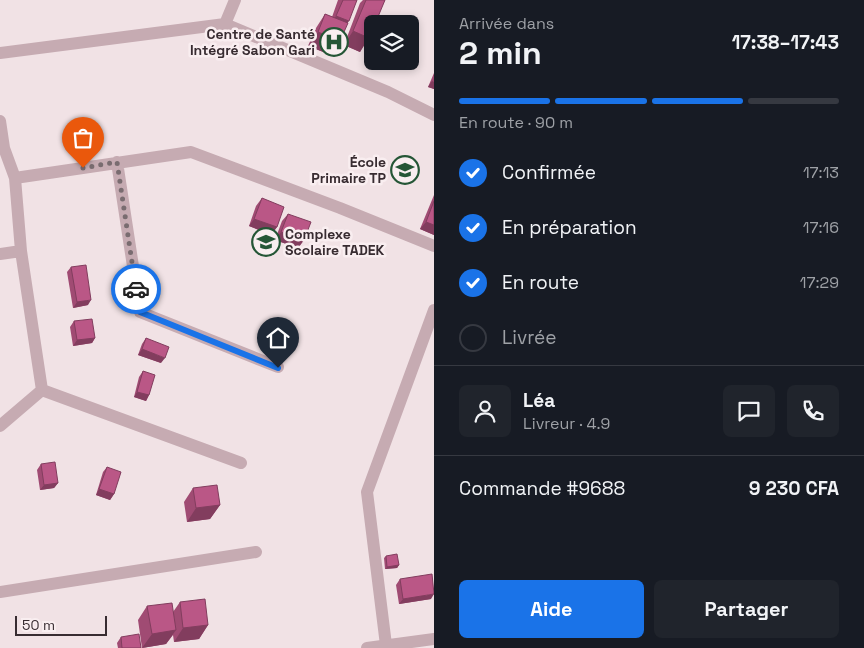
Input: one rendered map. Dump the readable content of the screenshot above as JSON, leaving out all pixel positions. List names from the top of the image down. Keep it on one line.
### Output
{"places":{"hospital":["Centre de Santé Intégré Sabon Gari"],"school or university":["École Primaire TP","Complexe Scolaire TADEK"]},"scale_bar":"50 m","page":{"heading":["2 min","Arrivée dans","17:38–17:43"],"panel":["Léa","Livreur · 4.9","Commande #9688","9 230 CFA"],"bar":"En route · 90 m","list":[["Confirmée","17:13"],["En préparation","17:16"],["En route","17:29"],"Livrée"],"buttons":["Aide","Partager"],"scale":"50 m"}}
